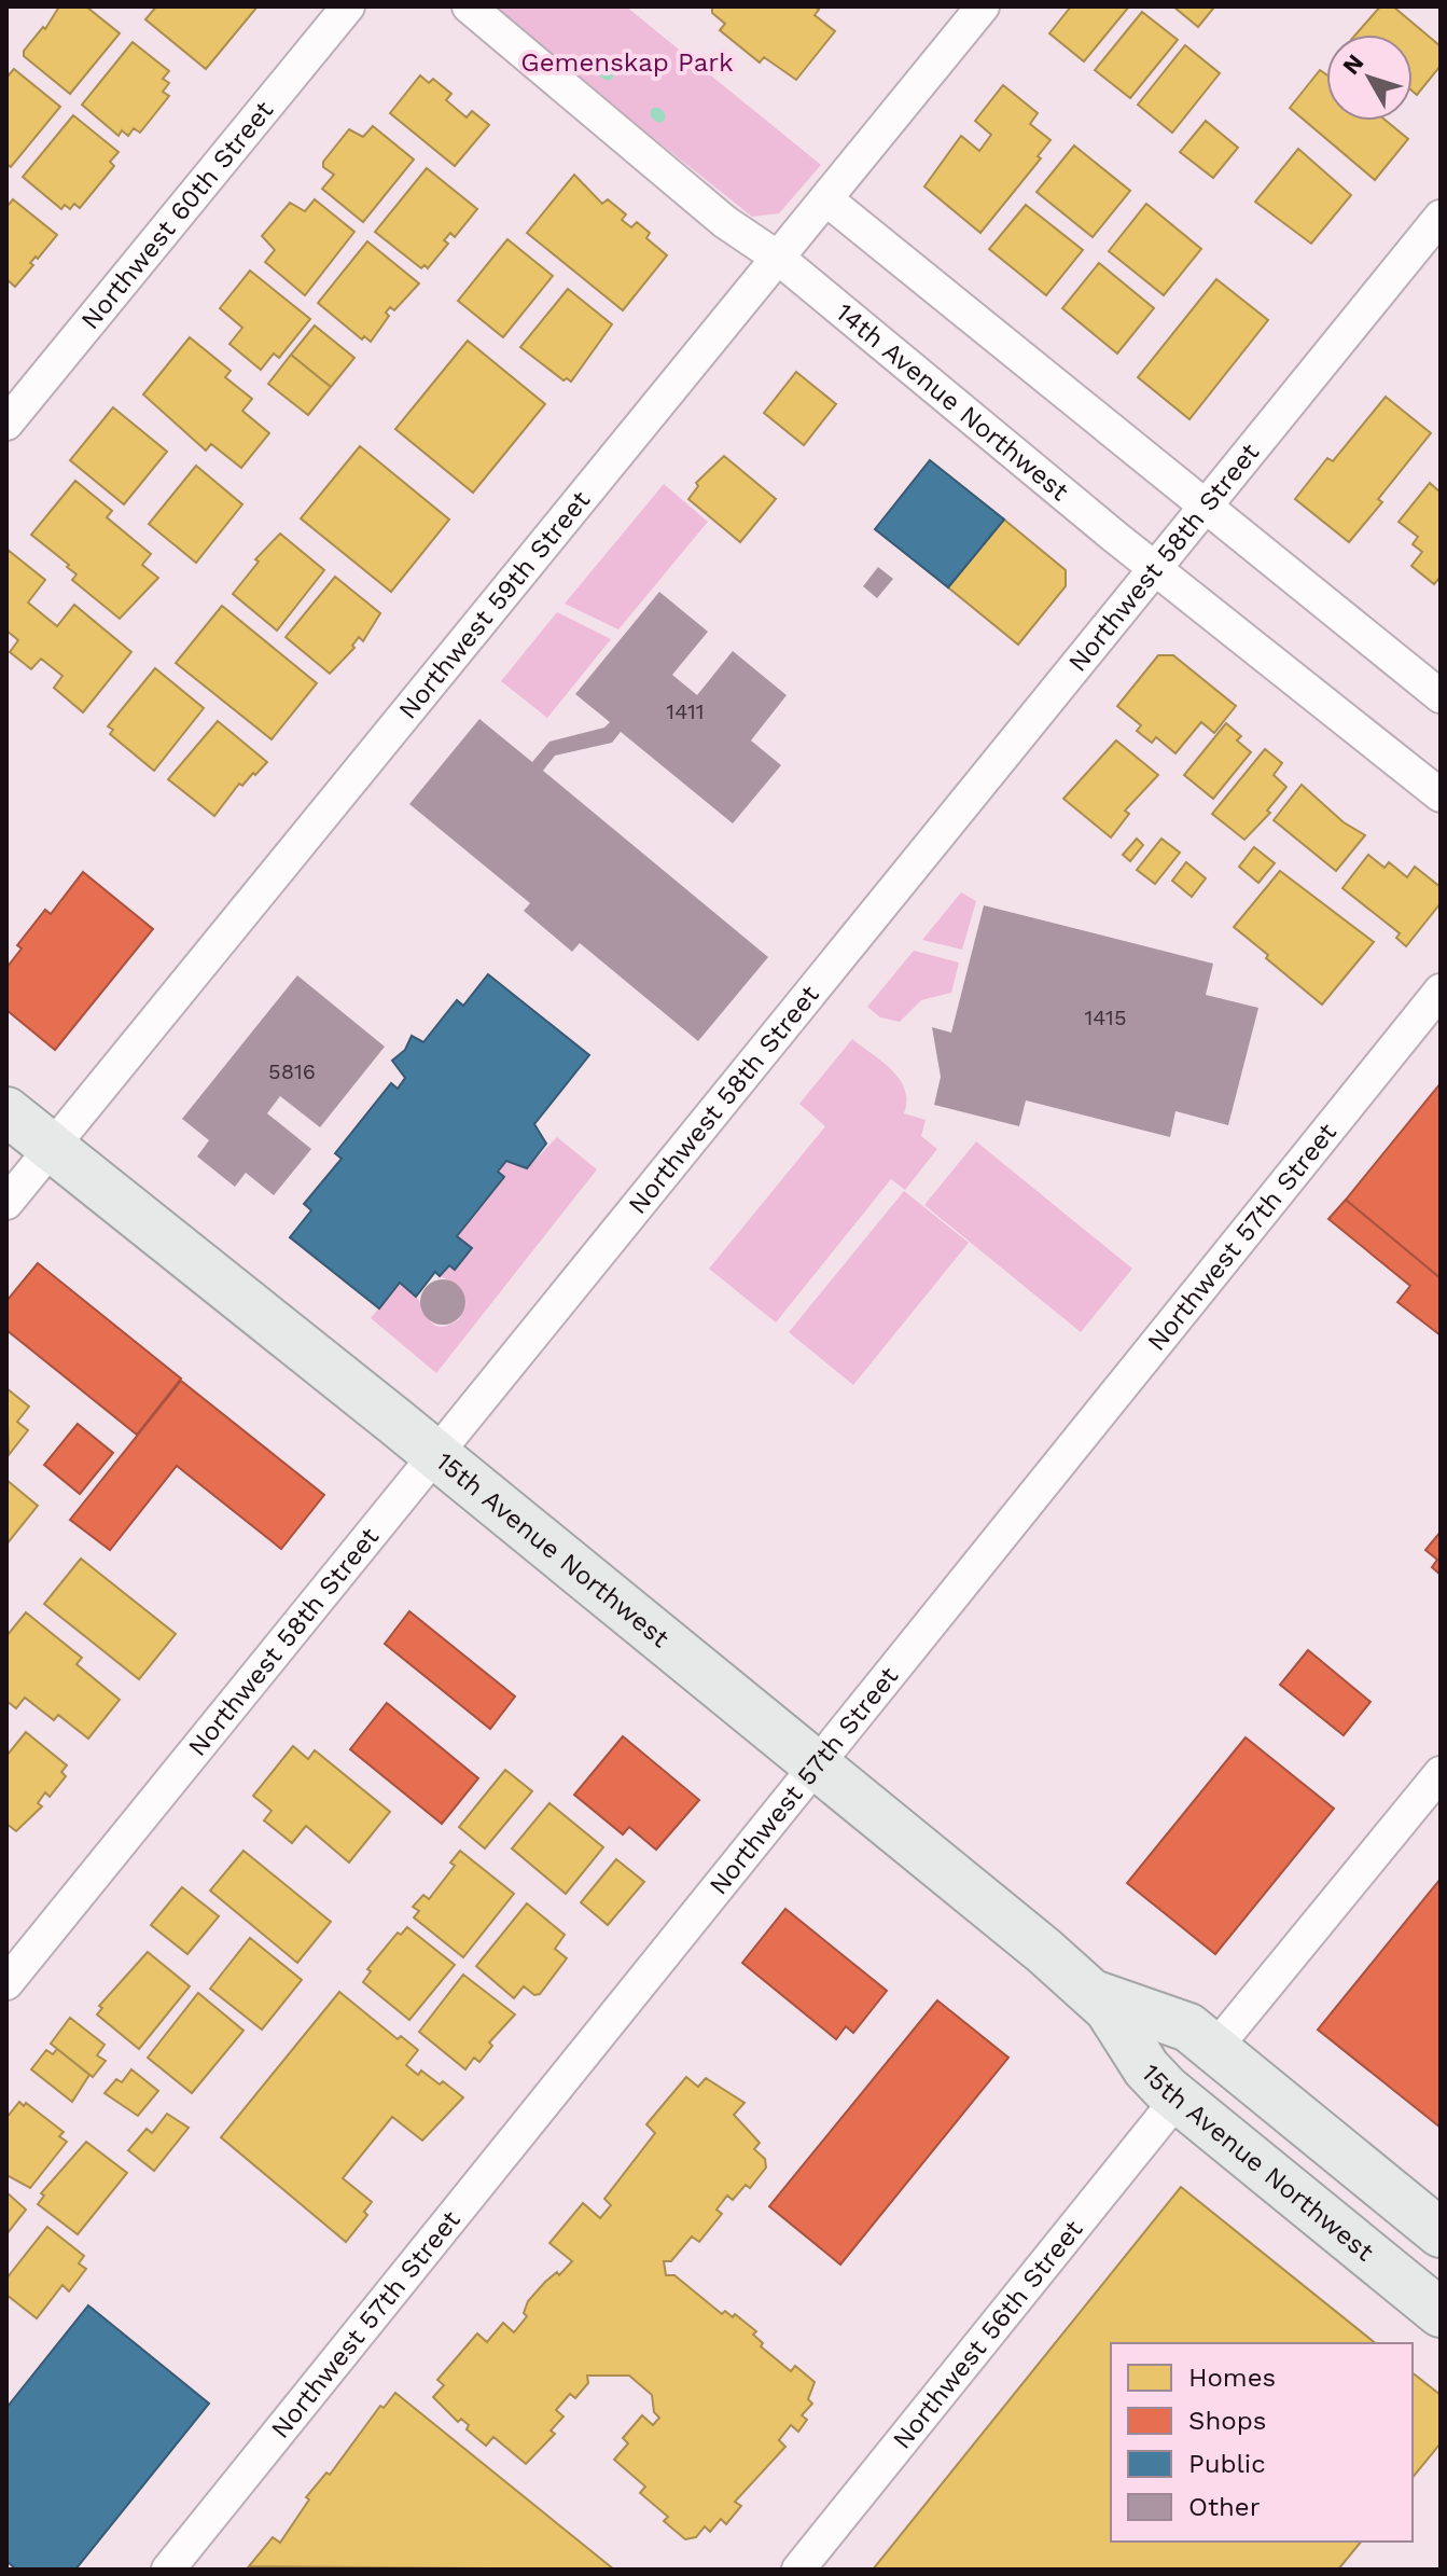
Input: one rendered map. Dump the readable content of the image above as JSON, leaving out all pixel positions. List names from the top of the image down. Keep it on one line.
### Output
{"streets":{"main road":["15th Avenue Northwest"],"street":["Northwest 60th Street","14th Avenue Northwest","Northwest 58th Street","Northwest 59th Street","Northwest 57th Street","Northwest 56th Street"]},"crossings":[["14th Avenue Northwest","Northwest 58th Street"],["14th Avenue Northwest","Northwest 59th Street"],["Northwest 58th Street","15th Avenue Northwest"],["Northwest 59th Street","15th Avenue Northwest"],["Northwest 57th Street","15th Avenue Northwest"],["15th Avenue Northwest","Northwest 56th Street"]],"parks":["Gemenskap Park"],"house_numbers":["1411","1415","5816"],"legend":["Homes","Shops","Public","Other"],"north":"top left"}
